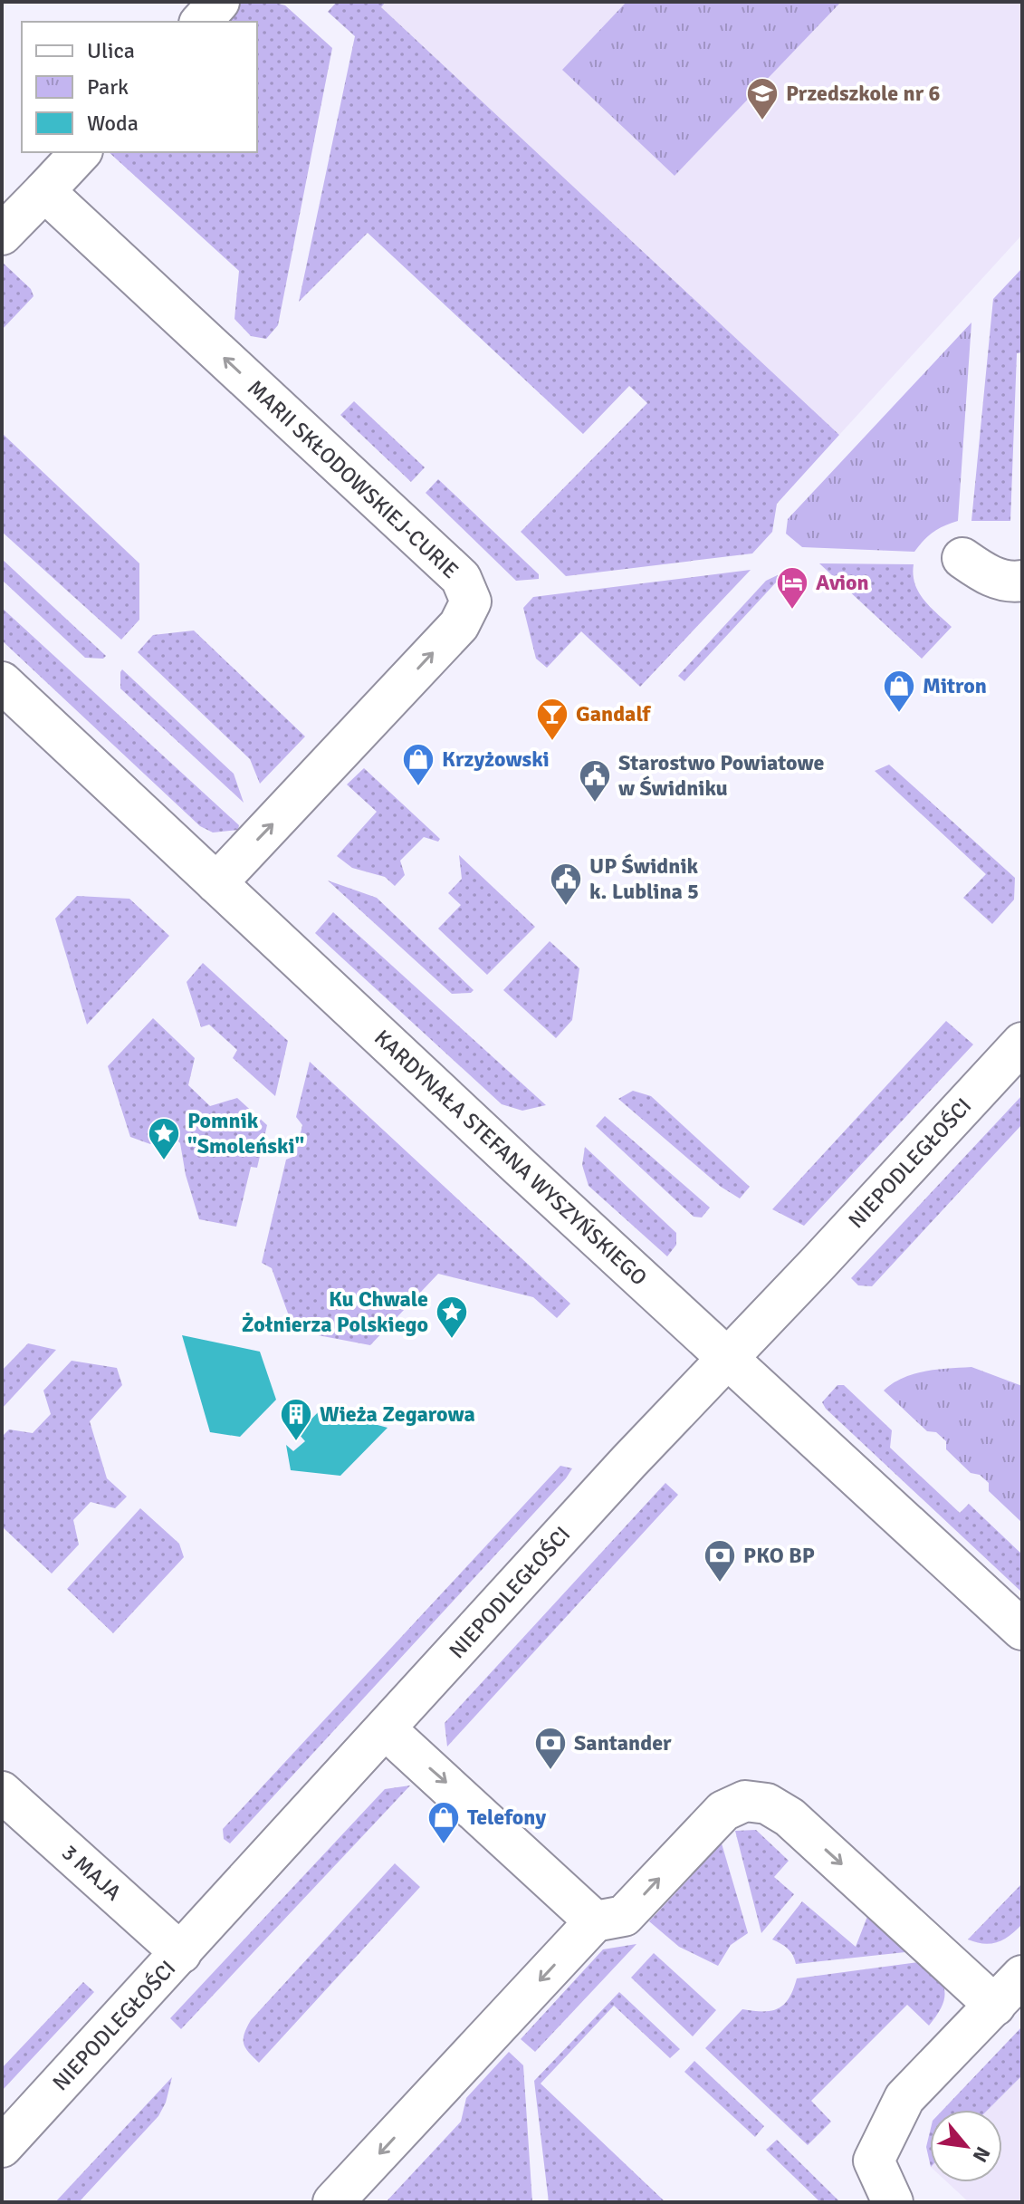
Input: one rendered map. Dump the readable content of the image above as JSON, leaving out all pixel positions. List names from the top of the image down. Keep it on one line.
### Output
{"streets":{"street":["MARII SKŁODOWSKIEJ-CURIE","KARDYNAŁA STEFANA WYSZYŃSKIEGO","NIEPODLEGŁOŚCI","3 MAJA"]},"crossings":[["MARII SKŁODOWSKIEJ-CURIE","KARDYNAŁA STEFANA WYSZYŃSKIEGO"],["KARDYNAŁA STEFANA WYSZYŃSKIEGO","NIEPODLEGŁOŚCI"],["NIEPODLEGŁOŚCI","3 MAJA"]],"places":{"school or university":["Przedszkole nr 6"],"hotel":["Avion"],"shop":["Mitron","Krzyżowski","Telefony"],"bar":["Gandalf"],"public building":["Starostwo Powiatowe w Świdniku","UP Świdnik k. Lublina 5"],"place":["Pomnik \"Smoleński\"","Ku Chwale Żołnierza Polskiego"],"building":["Wieża Zegarowa"],"bank":["PKO BP","Santander"]},"legend":["Ulica","Park","Woda"],"north":"bottom right"}
